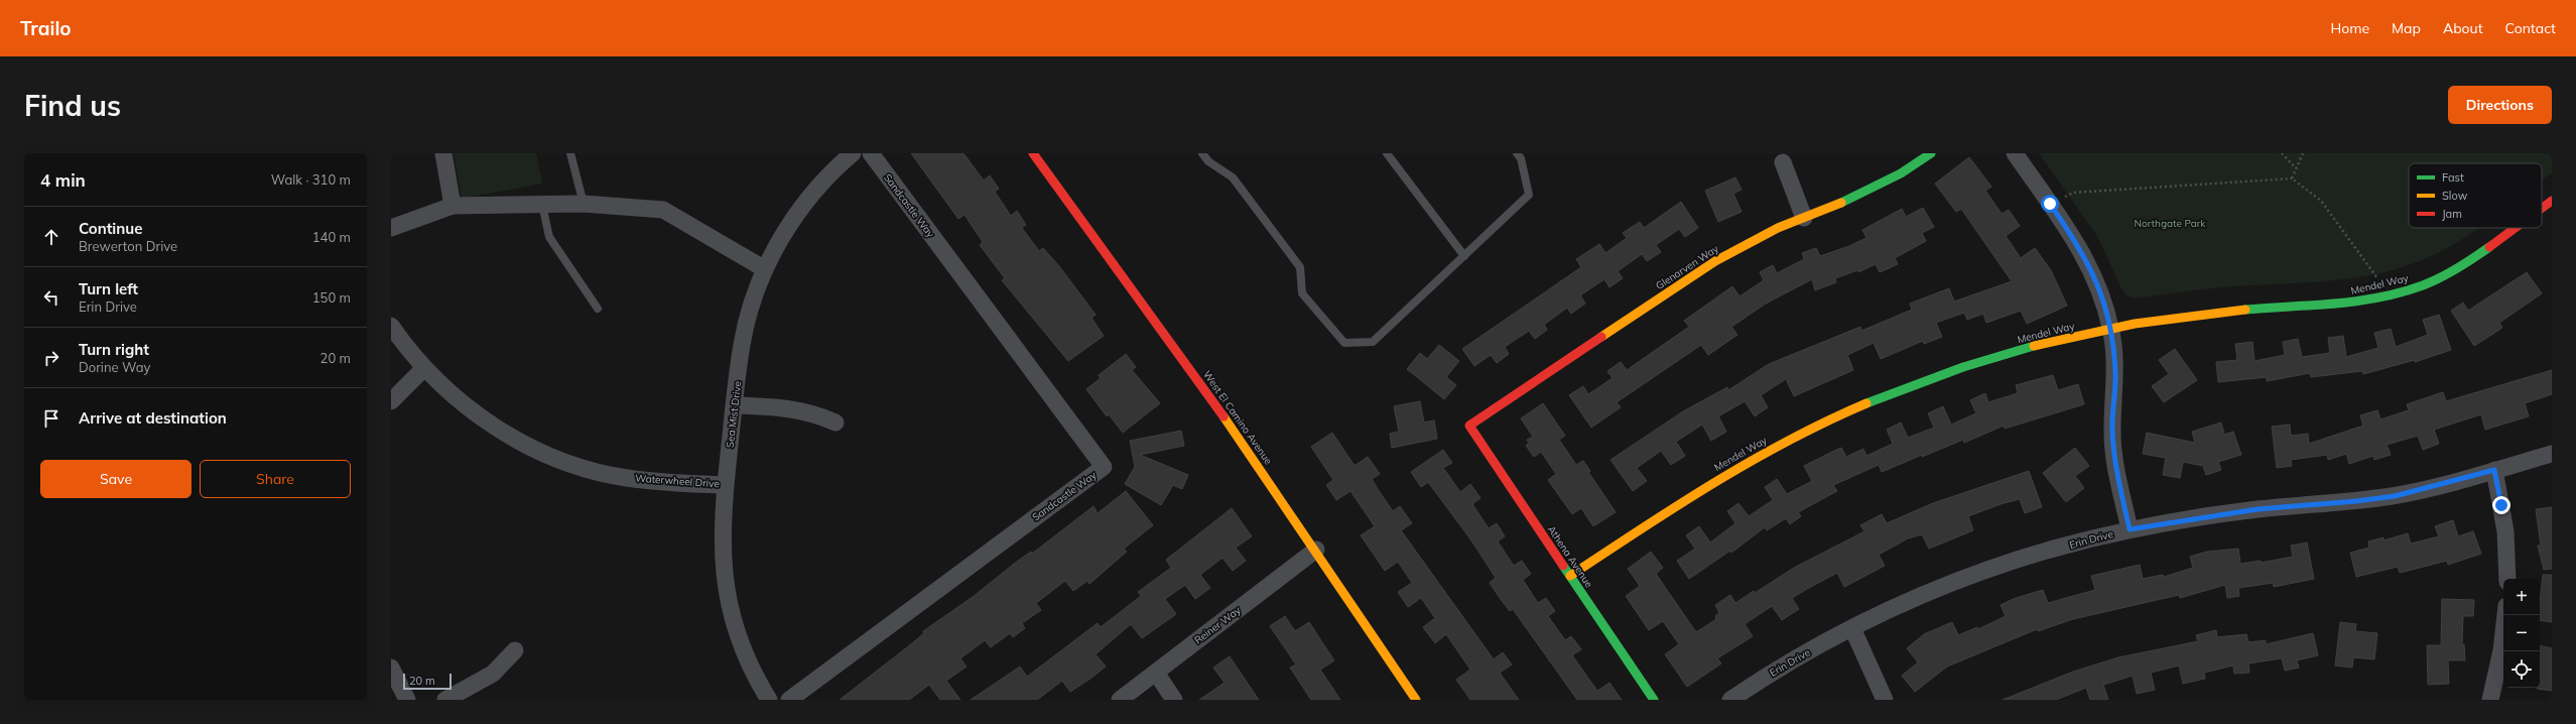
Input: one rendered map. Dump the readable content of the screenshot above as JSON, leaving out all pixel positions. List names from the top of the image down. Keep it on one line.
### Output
{"streets":{"street":["Sandcastle Way","Glenarven Way","Mendel Way","Sea Mist Drive","West El Camino Avenue","Waterwheel Drive","Erin Drive","Athena Avenue","Reiner Way"]},"crossings":[["Glenarven Way","Athena Avenue"],["Mendel Way","Athena Avenue"],["Sea Mist Drive","Waterwheel Drive"],["West El Camino Avenue","Reiner Way"]],"parks":["Northgate Park"],"legend":["Fast","Slow","Jam"],"scale_bar":"20 m","page":{"header":"Trailo","nav":["Home","Map","About","Contact"],"buttons":["Directions",["Save","Share"]],"title":"Find us","heading":["4 min","Walk · 310 m"],"list":[["Continue","Brewerton Drive","140 m"],["Turn left","Erin Drive","150 m"],["Turn right","Dorine Way","20 m"],"Arrive at destination"],"map_buttons":["+","−"],"scale":"20 m"}}
